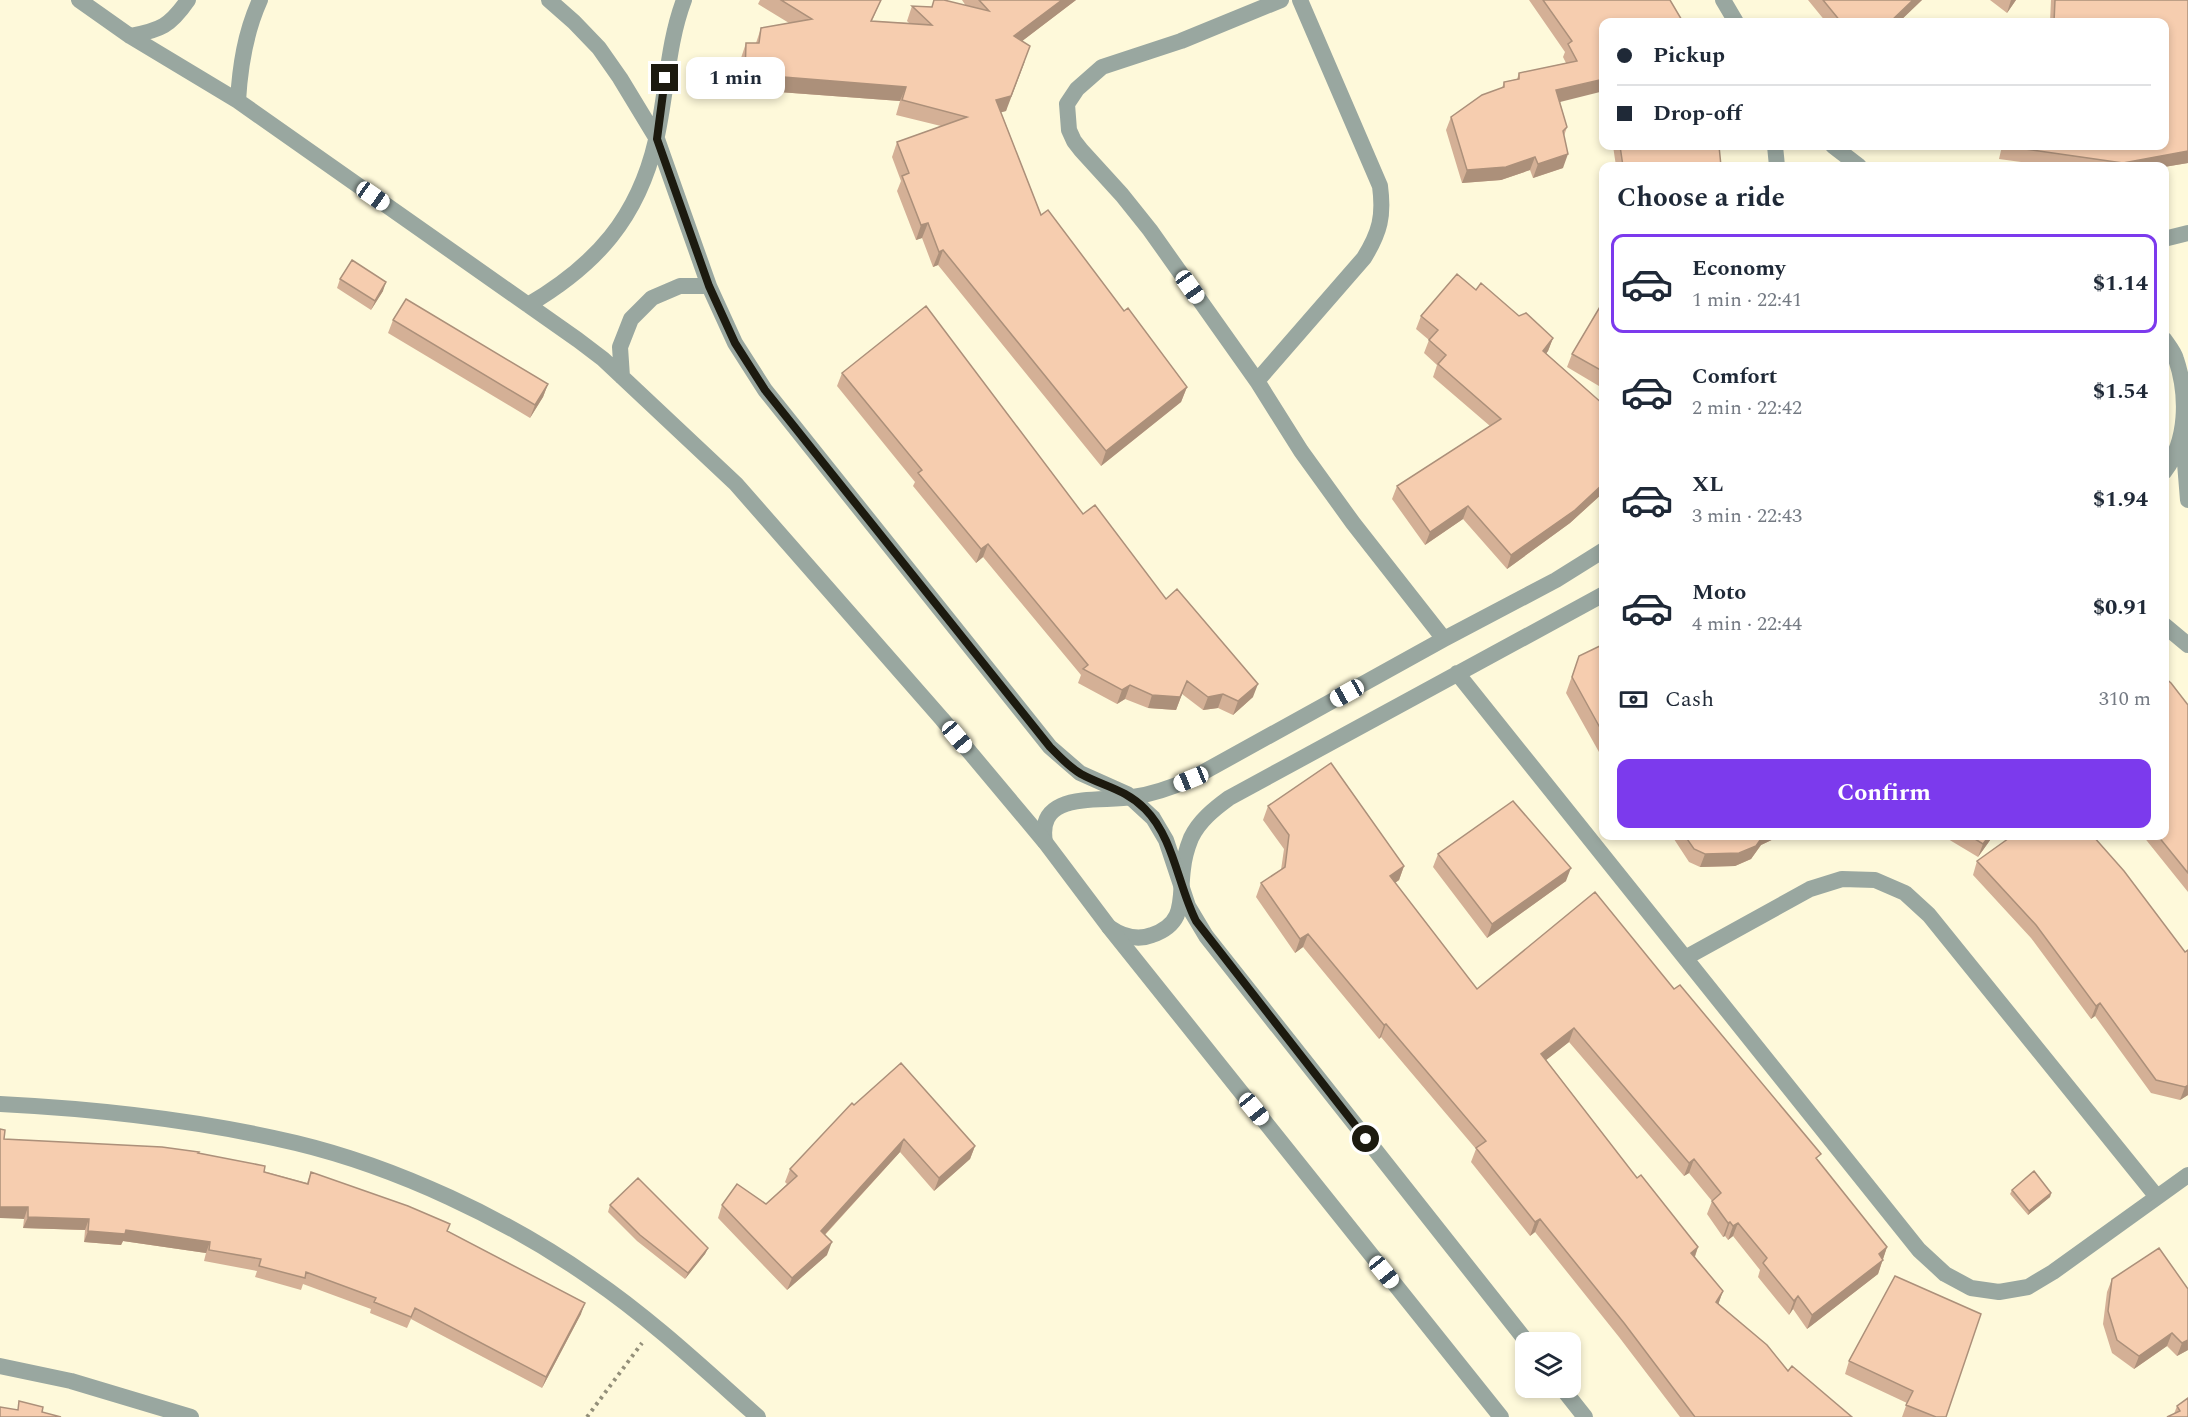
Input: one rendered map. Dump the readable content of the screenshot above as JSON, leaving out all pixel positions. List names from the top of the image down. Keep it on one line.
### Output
{"page":{"banner":["Pickup","Drop-off"],"bubble":"1 min","heading":"Choose a ride","list":[{"name":"Economy","note":"1 min · 22:41","value":"$1.14"},{"name":"Comfort","note":"2 min · 22:42","value":"$1.54"},{"name":"XL","note":"3 min · 22:43","value":"$1.94"},{"name":"Moto","note":"4 min · 22:44","value":"$0.91"}],"pay":["Cash","310 m"],"buttons":"Confirm"}}
